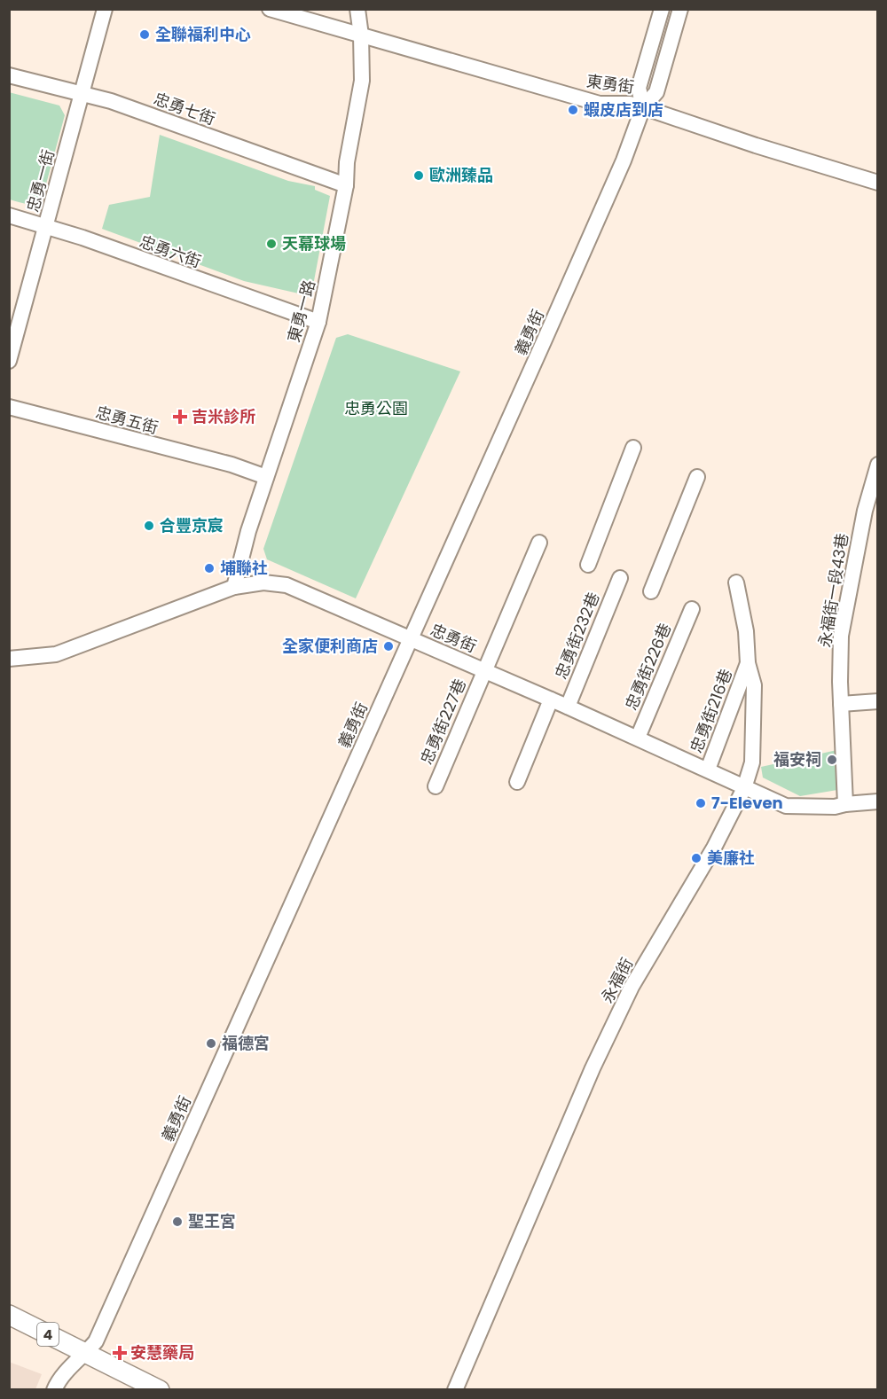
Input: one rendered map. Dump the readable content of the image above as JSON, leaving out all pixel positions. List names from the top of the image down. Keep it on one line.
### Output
{"streets":{"main road":["4"],"street":["東勇街","忠勇七街","忠勇一街","忠勇六街","東勇一路","義勇街","忠勇五街","永福街一段43巷","忠勇街232巷","忠勇街","忠勇街226巷","忠勇街216巷","忠勇街227巷","永福街"]},"crossings":[["東勇街","東勇一路"],["東勇街","義勇街"],["忠勇七街","忠勇一街"],["忠勇七街","東勇一路"],["忠勇一街","忠勇六街"],["忠勇六街","東勇一路"],["東勇一路","忠勇五街"],["東勇一路","忠勇街"],["義勇街","忠勇街"],["義勇街","4"],["永福街一段43巷","忠勇街"],["忠勇街232巷","忠勇街"],["忠勇街","忠勇街226巷"],["忠勇街","忠勇街216巷"],["忠勇街","忠勇街227巷"],["忠勇街","永福街"],["忠勇街216巷","永福街"]],"parks":["忠勇公園"],"places":{"other":["全聯福利中心","蝦皮店到店","歐洲臻品","天幕球場","合豐京宸","埔聯社","全家便利商店","福安祠","7-Eleven","美廉社","福德宮","聖王宮"],"health":["吉米診所","安慧藥局"]}}
